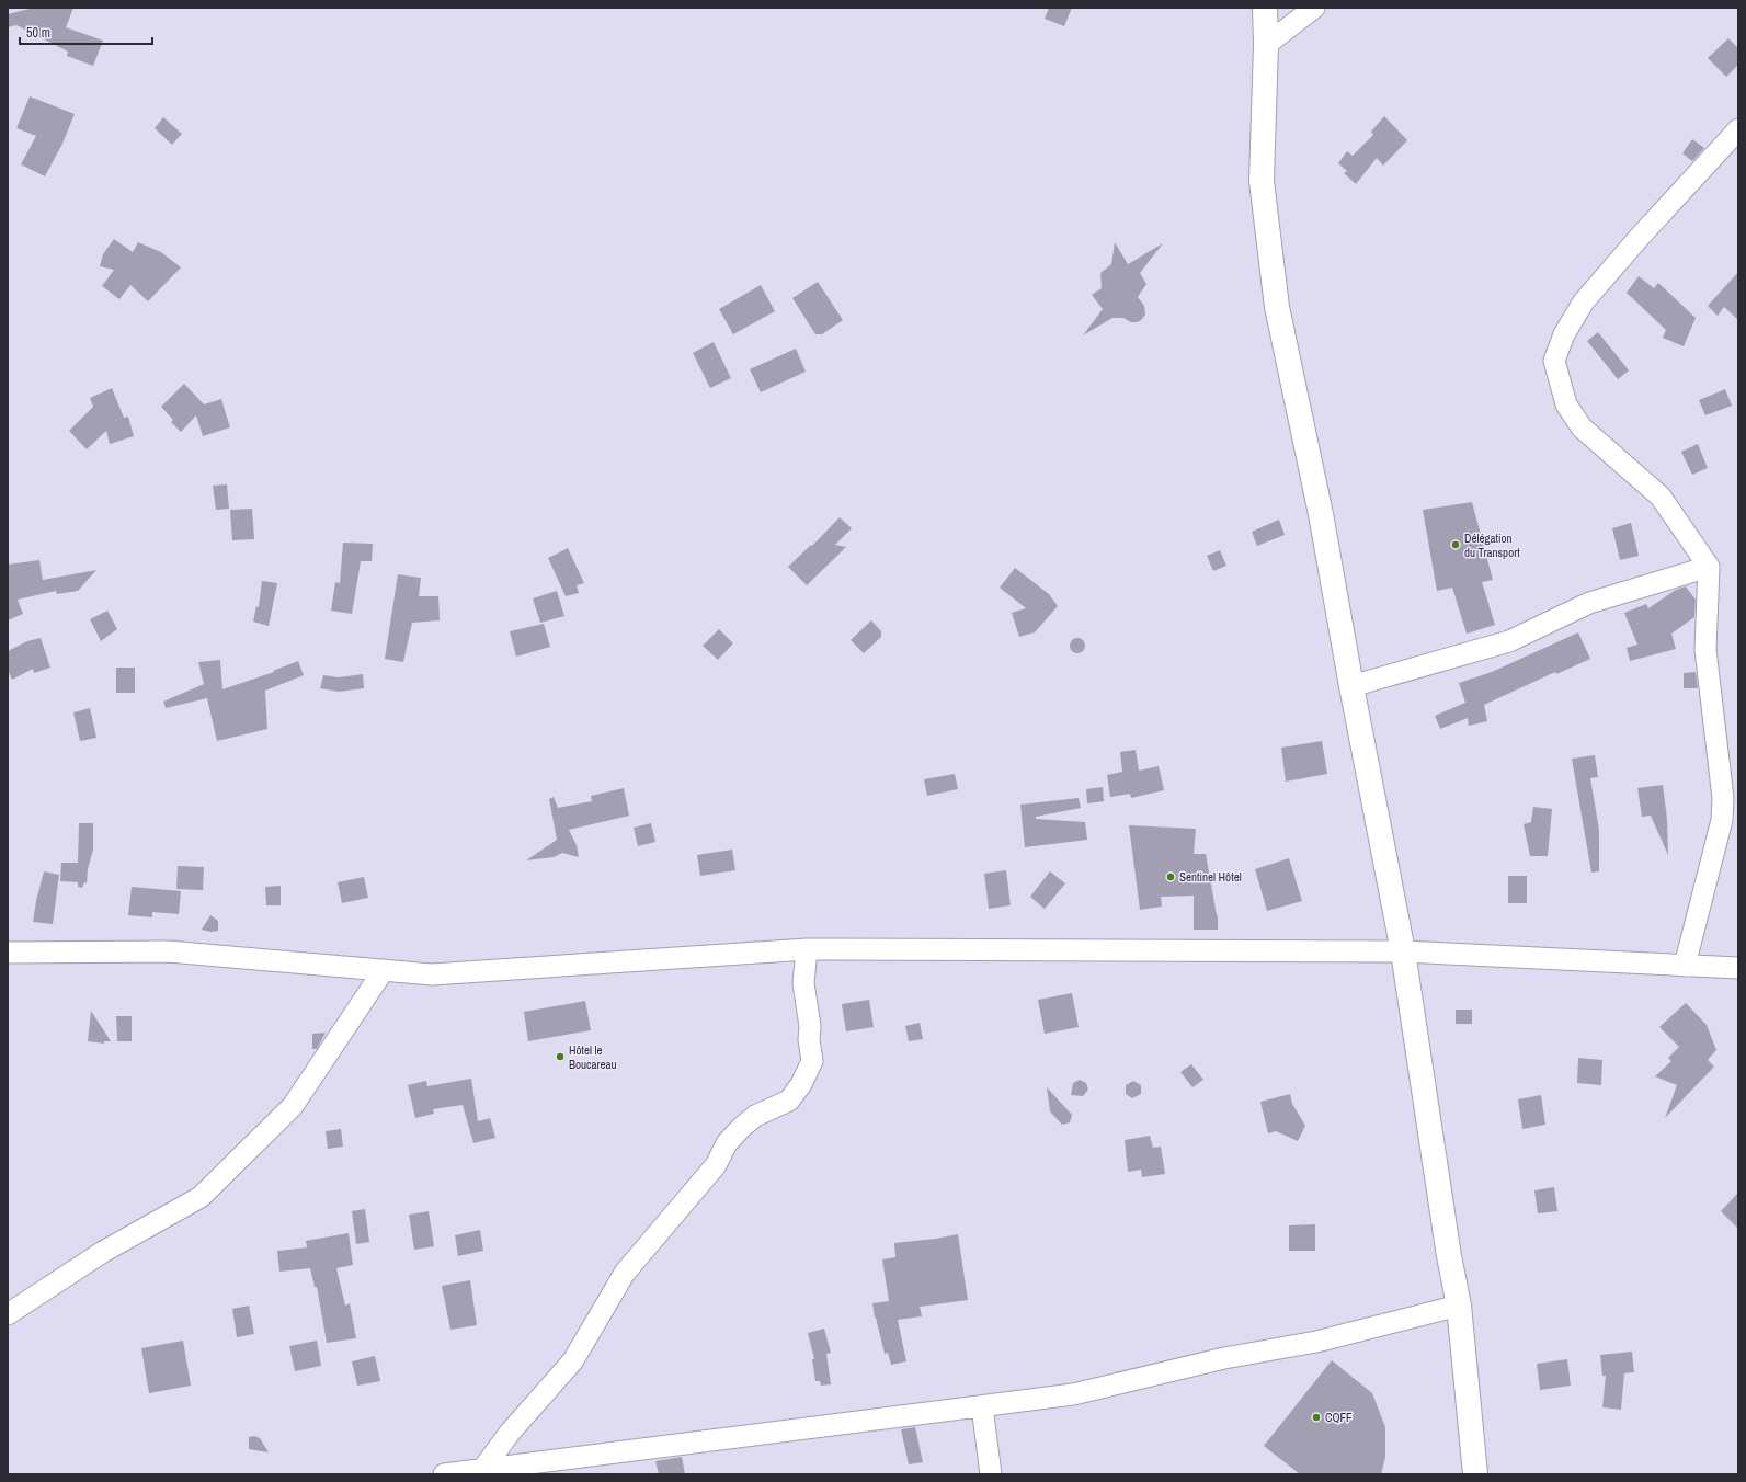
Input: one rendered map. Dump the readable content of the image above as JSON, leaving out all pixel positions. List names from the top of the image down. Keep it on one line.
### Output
{"places":["Délégation du Transport","Sentinel Hôtel","Hôtel le Boucareau","CQFF"],"scale_bar":"50 m"}
